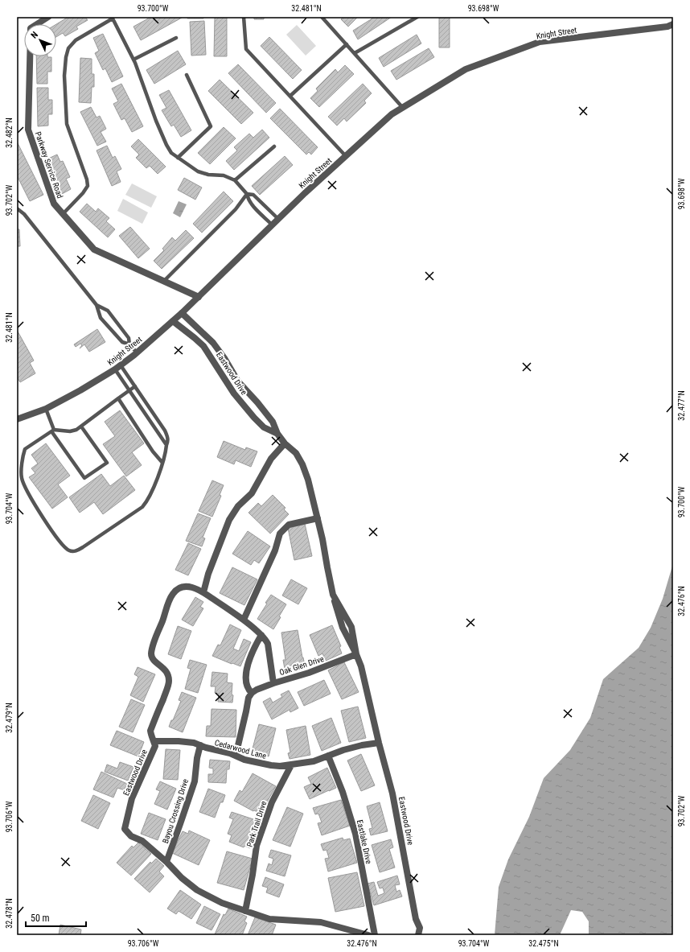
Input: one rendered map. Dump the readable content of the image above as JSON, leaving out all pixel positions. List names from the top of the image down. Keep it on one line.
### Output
{"streets":{"street":["Knight Street","Parkway Service Road","Eastwood Drive","Oak Glen Drive","Cedarwood Lane","Bayou Crossing Drive","Park Trail Drive","Eastlake Drive"]},"crossings":[["Knight Street","Parkway Service Road"],["Knight Street","Eastwood Drive"],["Eastwood Drive","Oak Glen Drive"],["Eastwood Drive","Cedarwood Lane"],["Eastwood Drive","Bayou Crossing Drive"],["Eastwood Drive","Park Trail Drive"],["Cedarwood Lane","Bayou Crossing Drive"],["Cedarwood Lane","Park Trail Drive"],["Cedarwood Lane","Eastlake Drive"]],"scale_bar":"50 m","north":"top left","coordinates":["93.700°W","32.481°N","93.698°W","32.482°N","93.702°W","32.477°N","93.704°W","32.476°N","32.479°N","93.706°W","32.478°N","32.475°N"]}
